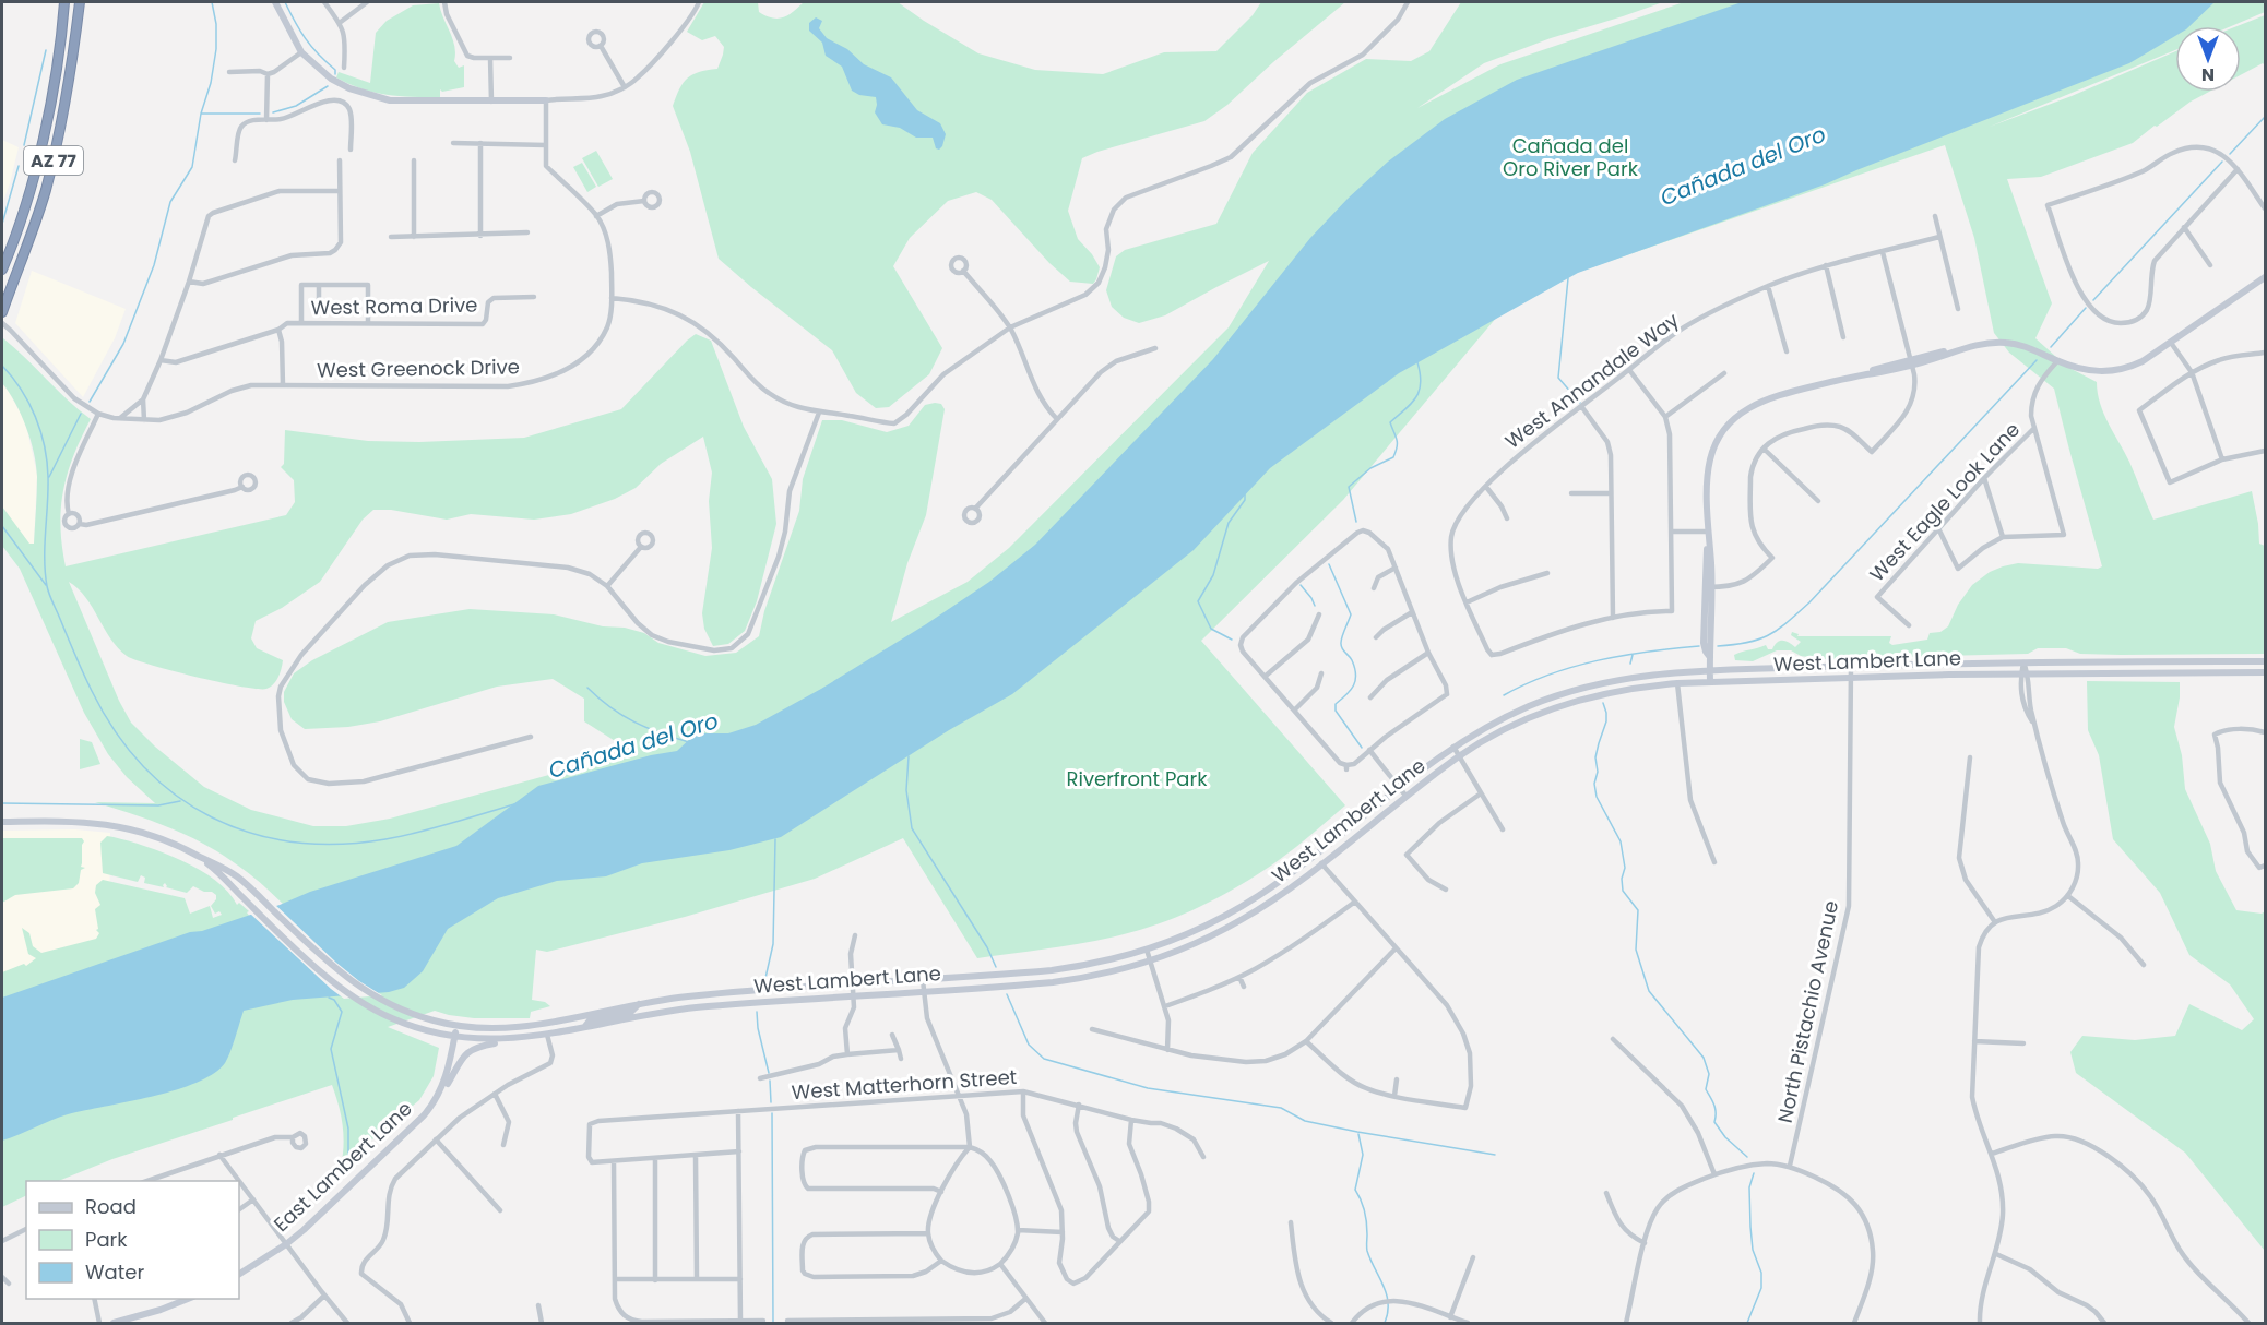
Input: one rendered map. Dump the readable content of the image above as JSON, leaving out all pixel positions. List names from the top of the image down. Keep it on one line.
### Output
{"streets":{"highway":["AZ 77"],"main road":["West Lambert Lane","East Lambert Lane"],"street":["West Roma Drive","West Greenock Drive","West Annandale Way","West Eagle Look Lane","North Pistachio Avenue","West Matterhorn Street"]},"crossings":[["West Lambert Lane","North Pistachio Avenue"],["West Lambert Lane","East Lambert Lane"]],"water":["Cañada del Oro"],"parks":["Cañada del Oro River Park","Riverfront Park"],"legend":["Road","Park","Water"],"north":"bottom"}
